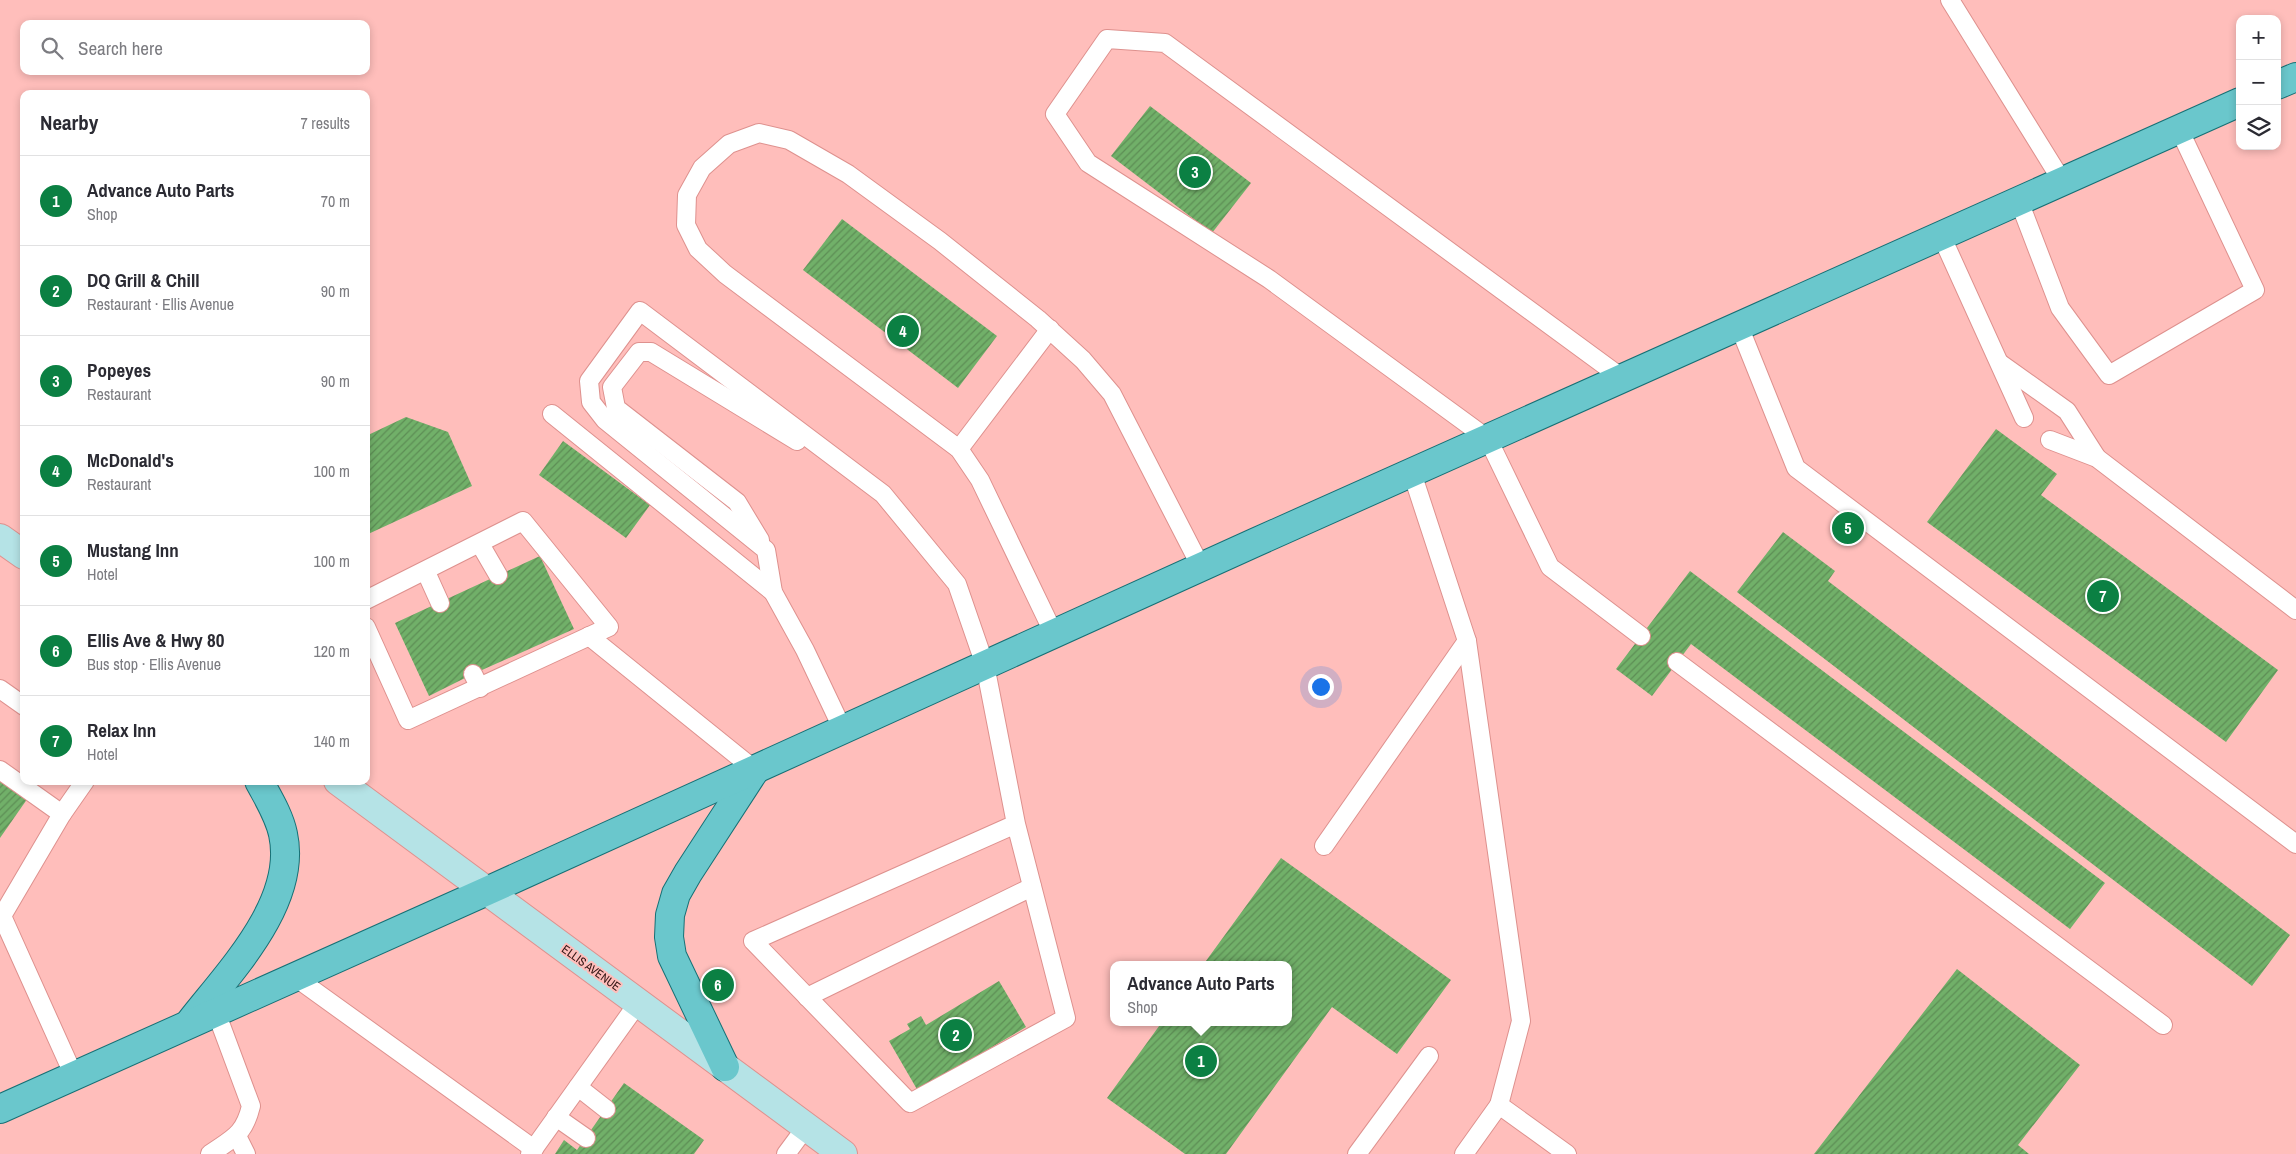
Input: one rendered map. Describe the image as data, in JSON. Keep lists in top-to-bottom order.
{
  "streets": {
    "main road": ["ELLIS AVENUE"]
  },
  "page": {
    "map_buttons": ["+", "−"],
    "search": "Search here",
    "heading": ["Nearby", "7 results"],
    "pins": [
      "3",
      "4",
      "5",
      "7",
      "6",
      "2",
      "1"
    ],
    "list": [
      {
        "mark": "1",
        "name": "Advance Auto Parts",
        "note": "Shop",
        "value": "70 m"
      },
      {
        "mark": "2",
        "name": "DQ Grill & Chill",
        "note": "Restaurant · Ellis Avenue",
        "value": "90 m"
      },
      {
        "mark": "3",
        "name": "Popeyes",
        "note": "Restaurant",
        "value": "90 m"
      },
      {
        "mark": "4",
        "name": "McDonald's",
        "note": "Restaurant",
        "value": "100 m"
      },
      {
        "mark": "5",
        "name": "Mustang Inn",
        "note": "Hotel",
        "value": "100 m"
      },
      {
        "mark": "6",
        "name": "Ellis Ave & Hwy 80",
        "note": "Bus stop · Ellis Avenue",
        "value": "120 m"
      },
      {
        "mark": "7",
        "name": "Relax Inn",
        "note": "Hotel",
        "value": "140 m"
      }
    ],
    "popup": ["Advance Auto Parts", "Shop"]
  }
}
